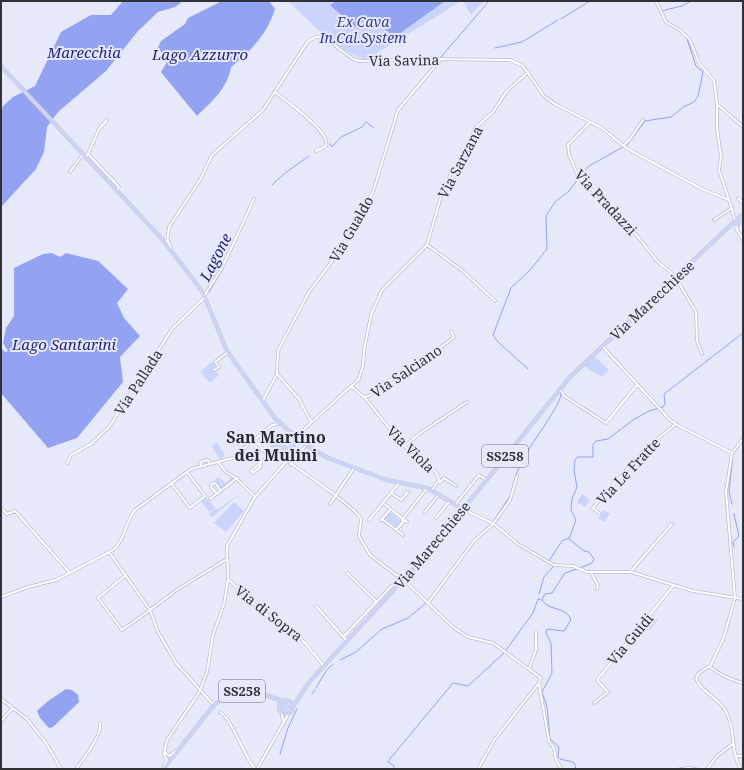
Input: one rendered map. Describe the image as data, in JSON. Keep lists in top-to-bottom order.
{
  "streets": {
    "main road": ["Via Marecchiese", "SS258"],
    "street": [
      "Via Savina",
      "Via Sarzana",
      "Via Pradazzi",
      "Via Gualdo",
      "Via Salciano",
      "Via Pallada",
      "Via Viola",
      "Via Le Fratte",
      "Via di Sopra",
      "Via Guidi"
    ]
  },
  "crossings": [
    ["Via Savina", "Via Sarzana"],
    ["Via Savina", "Via Pradazzi"],
    ["Via Savina", "Via Gualdo"],
    ["Via Sarzana", "Via Salciano"],
    ["Via Pradazzi", "Via Marecchiese"],
    ["Via Marecchiese", "SS258"],
    ["Via Marecchiese", "Via di Sopra"],
    ["Via Salciano", "Via Viola"]
  ],
  "districts": ["San Martino dei Mulini"],
  "water": [
    "Marecchia",
    "Lago Azzurro",
    "Lagone",
    "Lago Santarini"
  ],
  "parks": ["Ex Cava In.Cal.System"]
}
